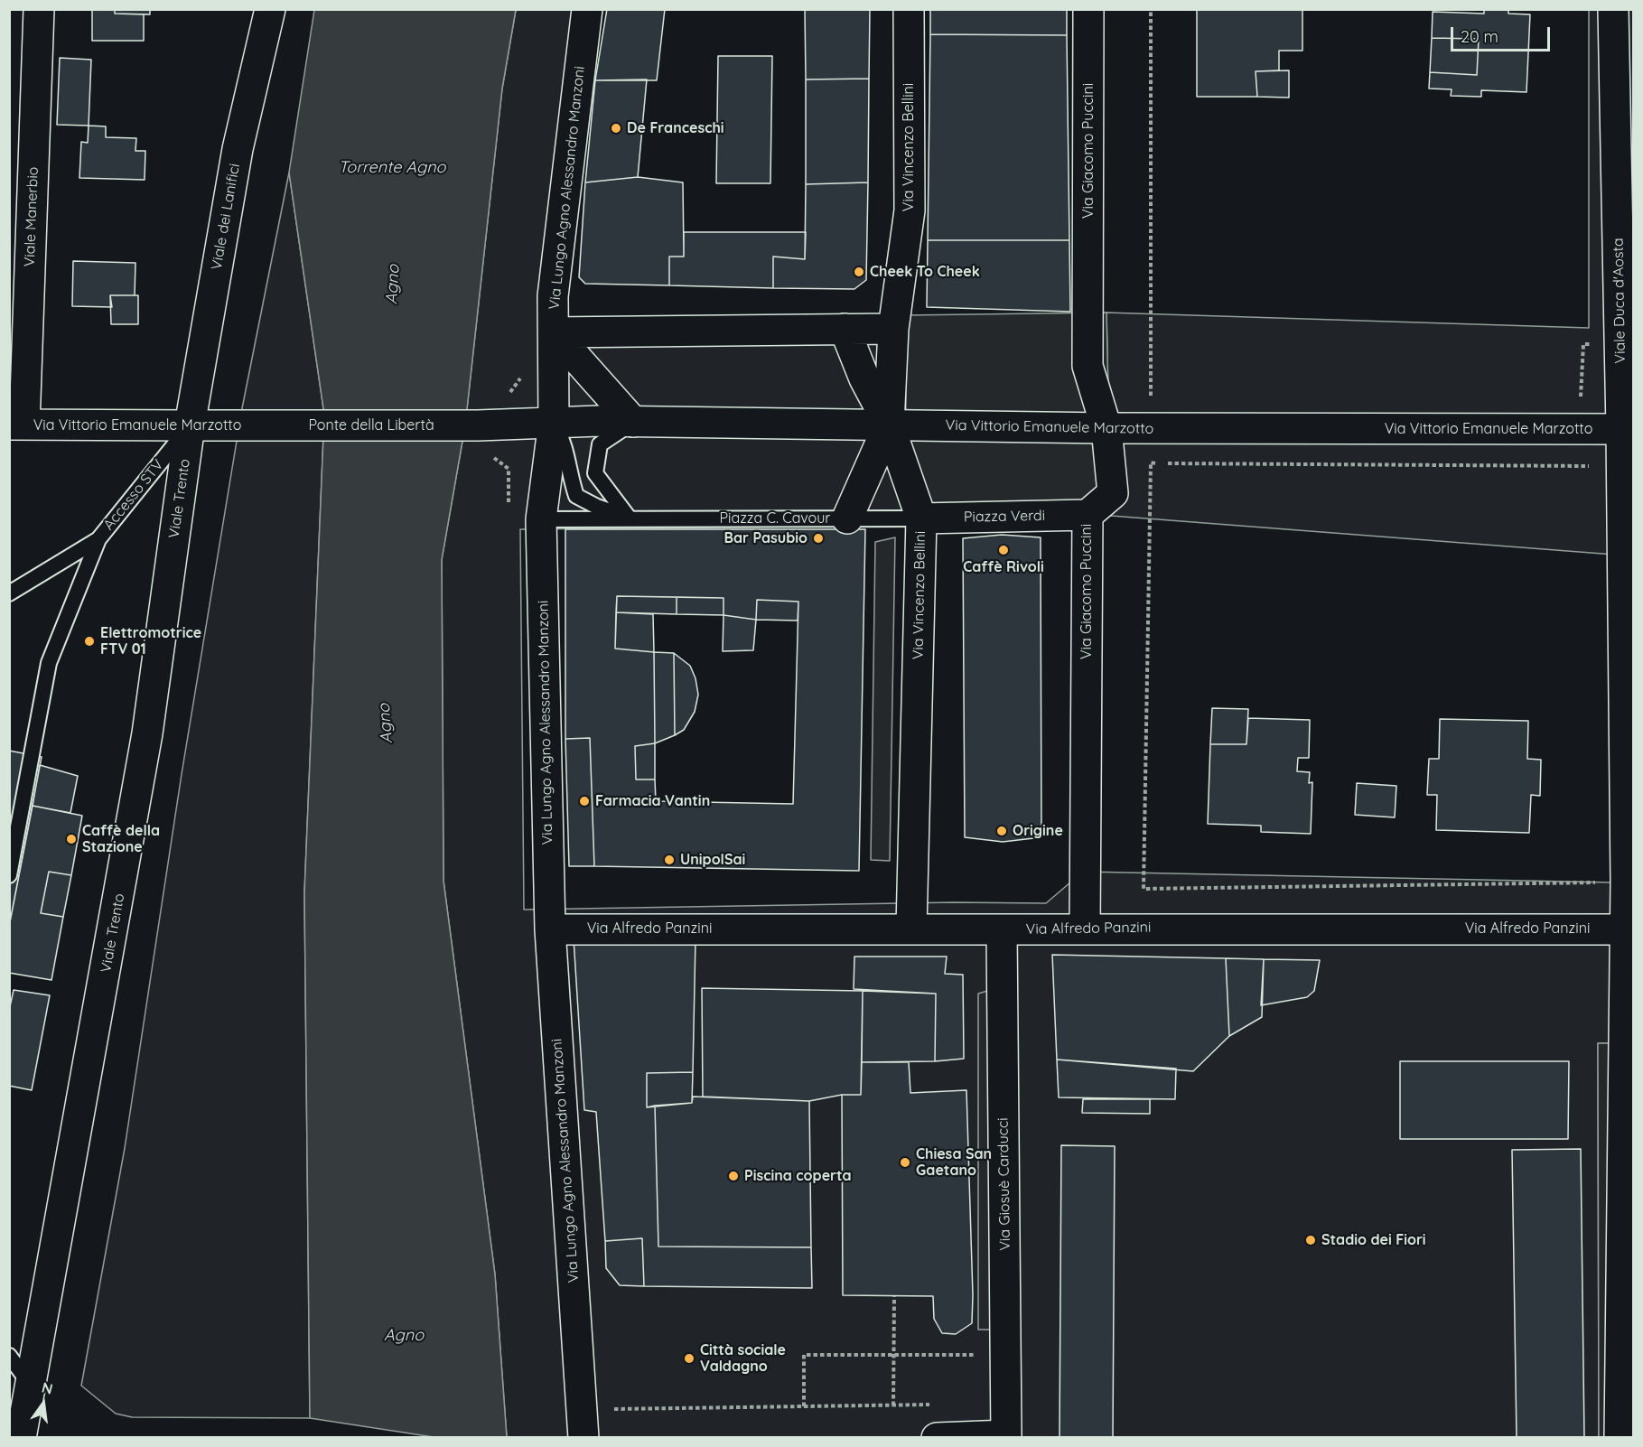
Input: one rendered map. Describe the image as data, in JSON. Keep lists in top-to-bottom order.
{
  "streets": {
    "street": [
      "Via Vincenzo Bellini",
      "Via Giacomo Puccini",
      "Via Lungo Agno Alessandro Manzoni",
      "Viale Manerbio",
      "Viale dei Lanifici",
      "Viale Duca d'Aosta",
      "Via Vittorio Emanuele Marzotto",
      "Ponte della Libertà",
      "Viale Trento",
      "Piazza Verdi",
      "Via Alfredo Panzini",
      "Via Giosuè Carducci"
    ],
    "lane": ["Accesso STV", "Piazza C. Cavour"]
  },
  "crossings": [
    ["Via Vincenzo Bellini", "Via Vittorio Emanuele Marzotto"],
    ["Via Vincenzo Bellini", "Piazza Verdi"],
    ["Via Vincenzo Bellini", "Piazza C. Cavour"],
    ["Via Vincenzo Bellini", "Via Alfredo Panzini"],
    ["Via Giacomo Puccini", "Via Vittorio Emanuele Marzotto"],
    ["Via Giacomo Puccini", "Piazza Verdi"],
    ["Via Giacomo Puccini", "Via Alfredo Panzini"],
    ["Via Lungo Agno Alessandro Manzoni", "Via Vittorio Emanuele Marzotto"],
    ["Via Lungo Agno Alessandro Manzoni", "Piazza C. Cavour"],
    ["Via Lungo Agno Alessandro Manzoni", "Via Alfredo Panzini"],
    ["Viale Manerbio", "Via Vittorio Emanuele Marzotto"],
    ["Viale dei Lanifici", "Via Vittorio Emanuele Marzotto"],
    ["Viale dei Lanifici", "Accesso STV"],
    ["Viale dei Lanifici", "Viale Trento"],
    ["Viale Duca d'Aosta", "Via Vittorio Emanuele Marzotto"],
    ["Viale Duca d'Aosta", "Via Alfredo Panzini"],
    ["Via Vittorio Emanuele Marzotto", "Ponte della Libertà"],
    ["Via Vittorio Emanuele Marzotto", "Accesso STV"],
    ["Via Vittorio Emanuele Marzotto", "Viale Trento"],
    ["Via Vittorio Emanuele Marzotto", "Piazza C. Cavour"],
    ["Accesso STV", "Viale Trento"],
    ["Piazza Verdi", "Piazza C. Cavour"],
    ["Via Alfredo Panzini", "Via Giosuè Carducci"]
  ],
  "water": ["Torrente Agno", "Agno"],
  "places": [
    "De Franceschi",
    "Cheek To Cheek",
    "Bar Pasubio",
    "Caffè Rivoli",
    "Elettromotrice FTV 01",
    "Farmacia Vantin",
    "Origine",
    "Caffè della Stazione",
    "UnipolSai",
    "Chiesa San Gaetano",
    "Piscina coperta",
    "Stadio dei Fiori",
    "Città sociale Valdagno"
  ],
  "scale_bar": "20 m",
  "north": "top"
}
